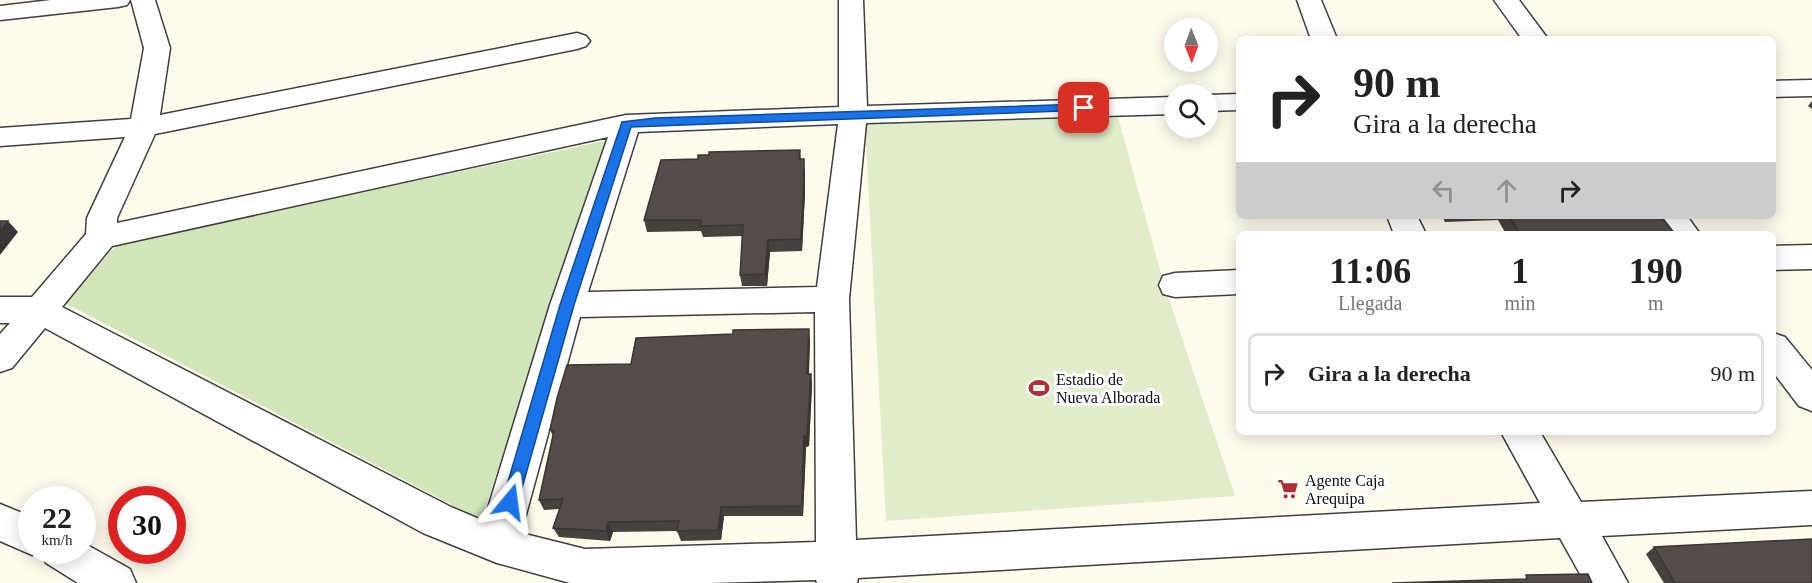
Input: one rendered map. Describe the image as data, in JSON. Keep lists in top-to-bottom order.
{
  "places": {
    "sports": ["Estadio de Nueva Alborada"],
    "supermarket": ["Agente Caja Arequipa"]
  },
  "north": "bottom",
  "page": {
    "turn": ["90 m", "Gira a la derecha"],
    "eta": [
      "11:06",
      "Llegada",
      "1",
      "min",
      "190",
      "m"
    ],
    "list": [
      {
        "name": "Gira a la derecha",
        "value": "90 m"
      }
    ],
    "speed": "22 km/h",
    "limit": "30"
  }
}
